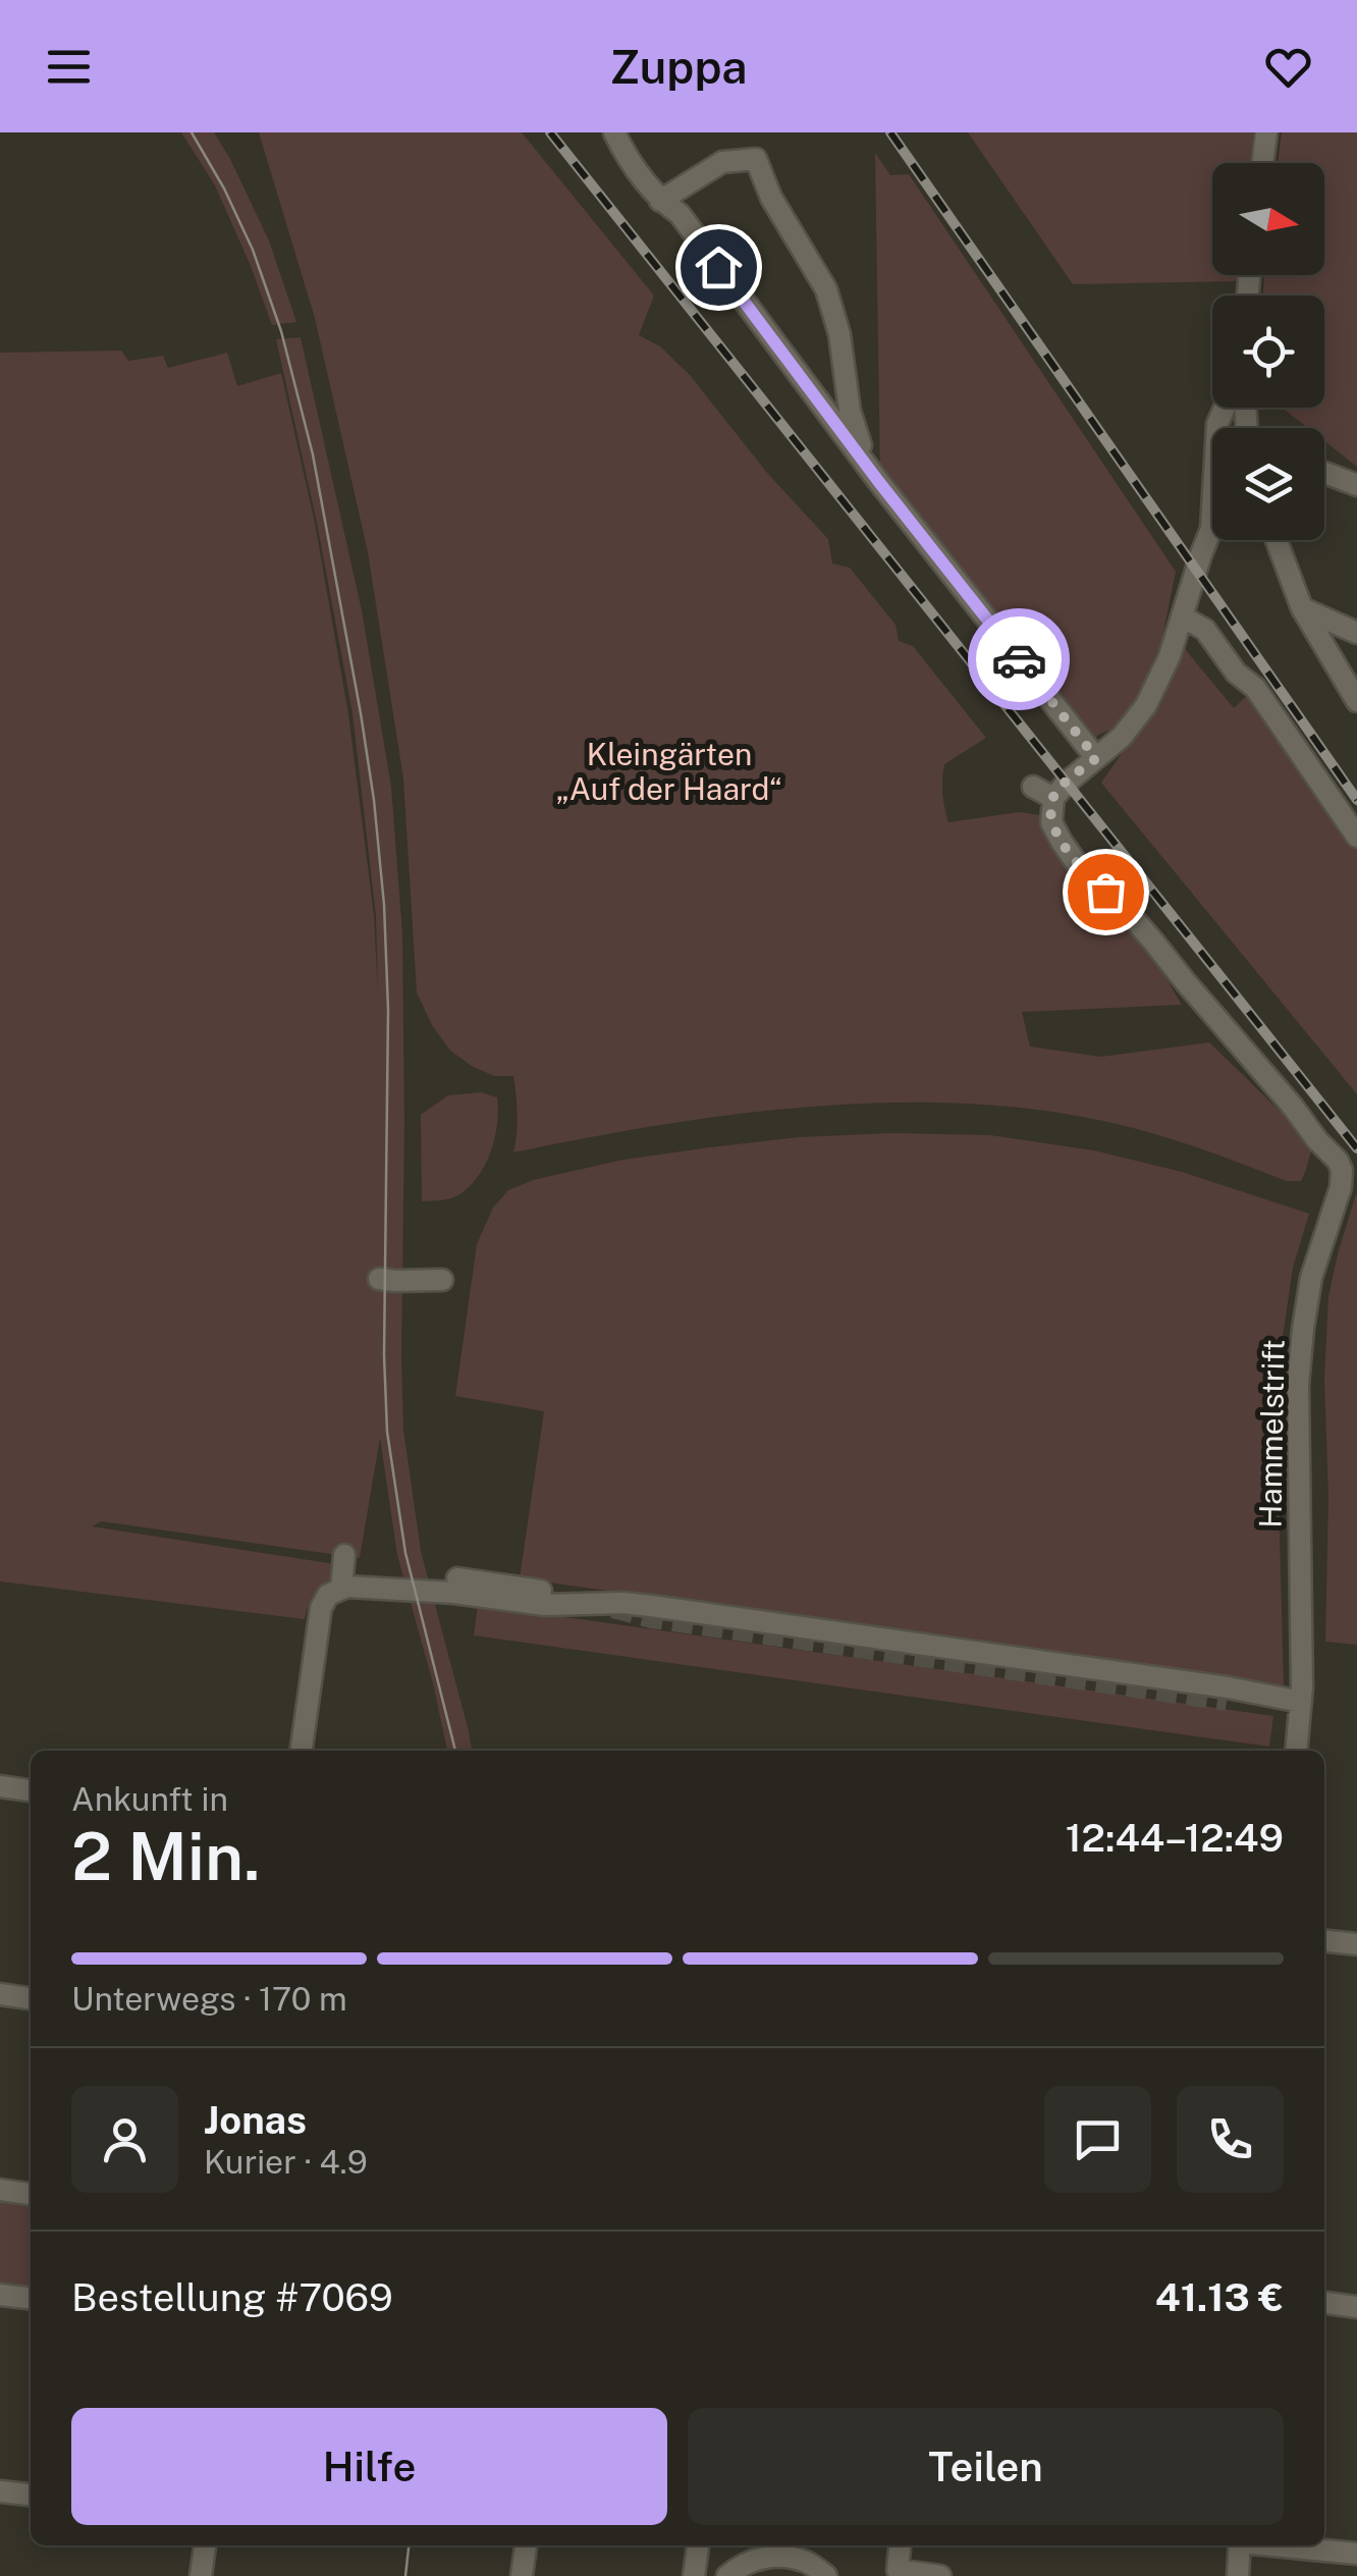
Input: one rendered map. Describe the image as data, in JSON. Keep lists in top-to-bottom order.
{
  "streets": {
    "street": ["Hammelstrift"]
  },
  "parks": ["Kleingärten „Auf der Haard“"],
  "north": "right",
  "page": {
    "header": "Zuppa",
    "heading": ["2 Min.", "Ankunft in", "12:44–12:49"],
    "panel": [
      "Jonas",
      "Kurier · 4.9",
      "Bestellung #7069",
      "41.13 €"
    ],
    "bar": "Unterwegs · 170 m",
    "buttons": ["Hilfe", "Teilen"]
  }
}
